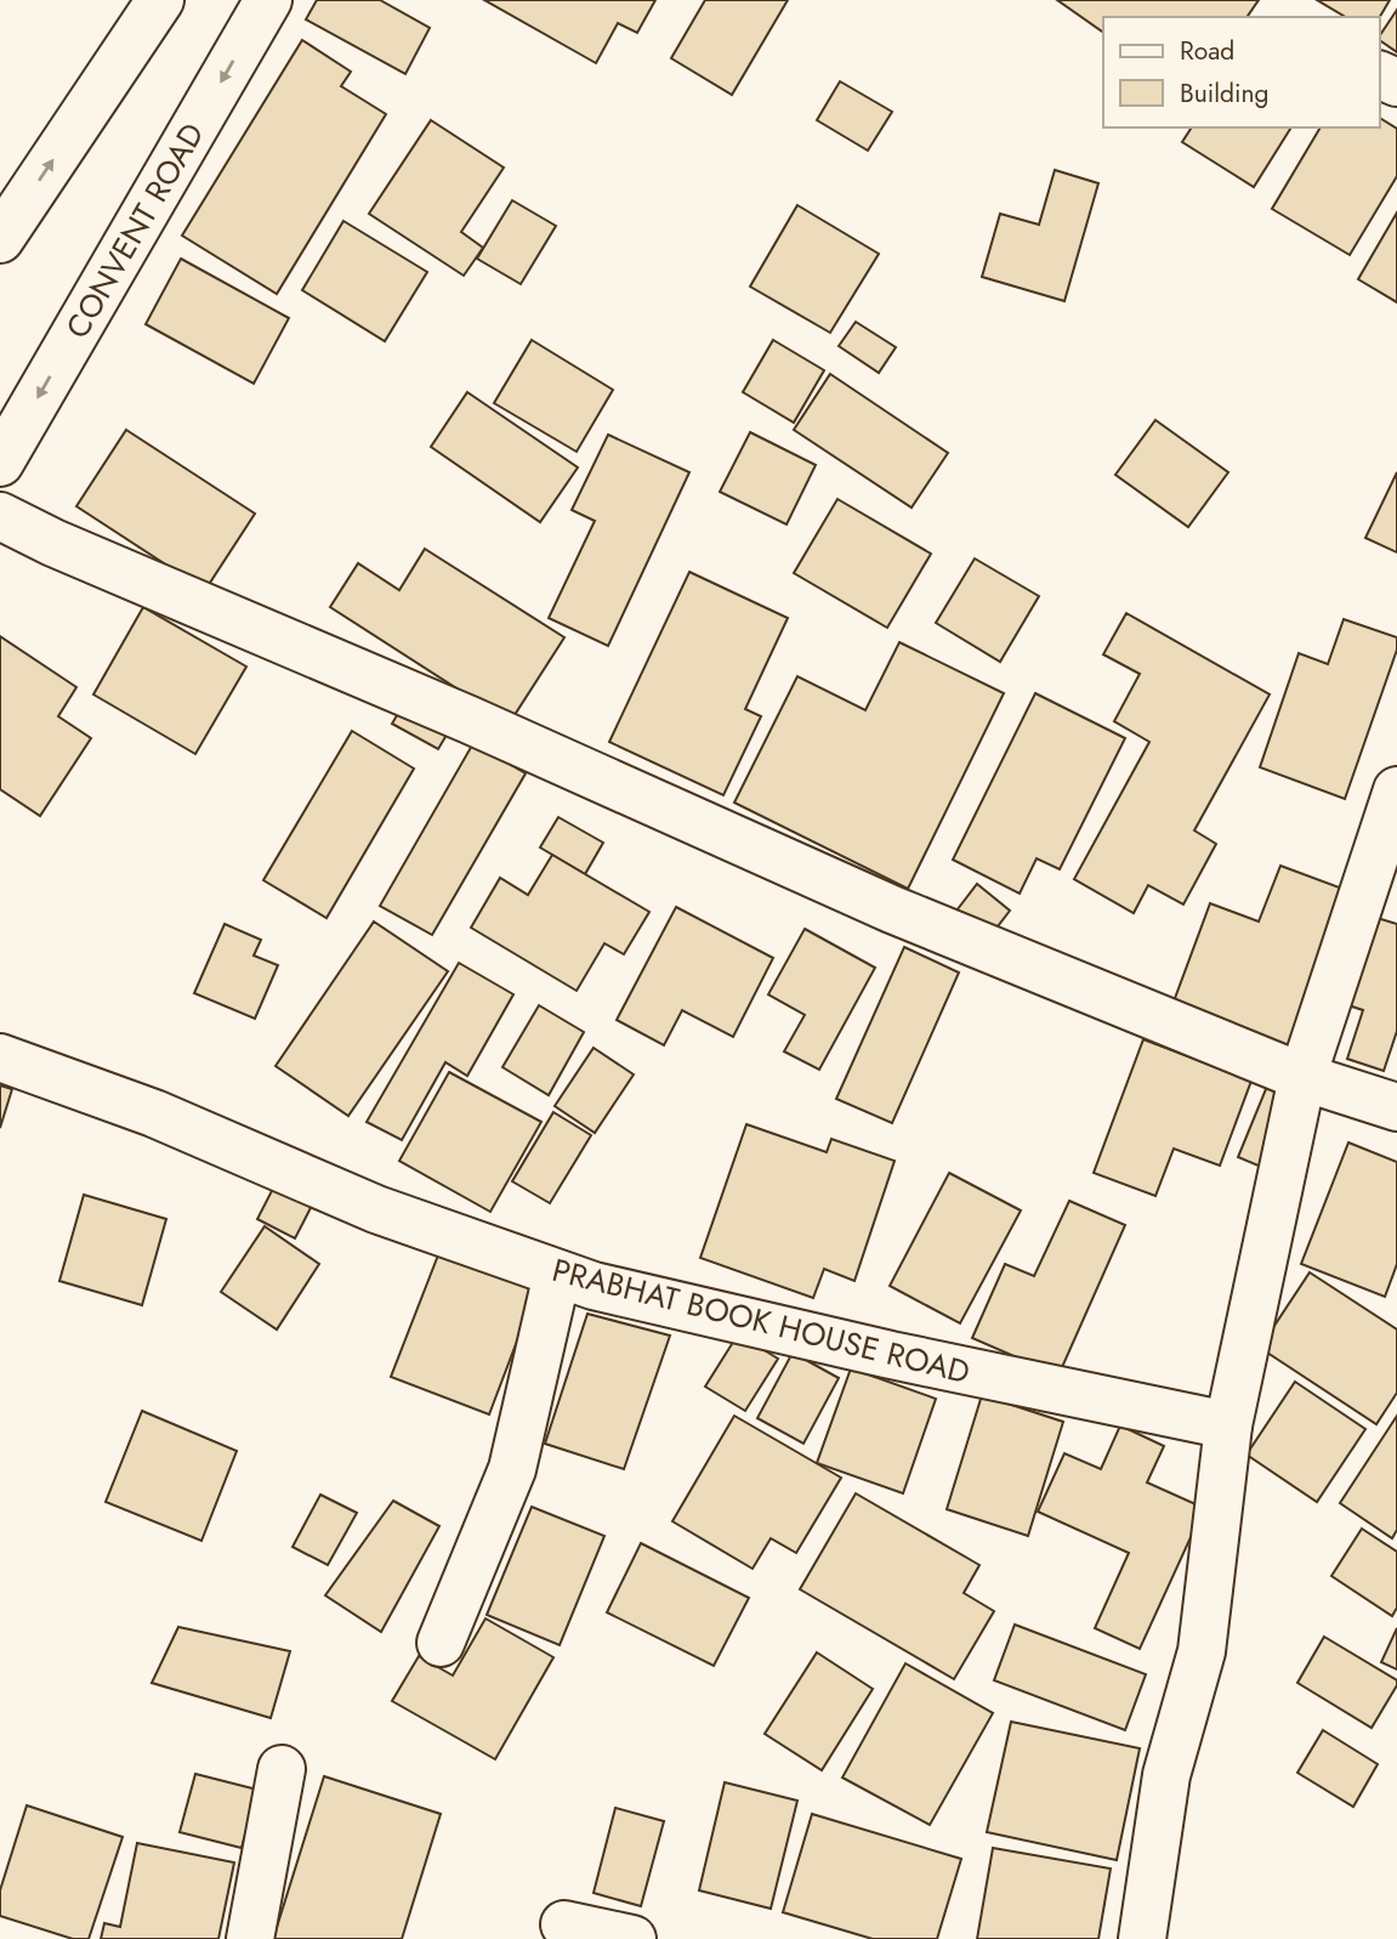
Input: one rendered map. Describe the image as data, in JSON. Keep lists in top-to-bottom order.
{
  "streets": {
    "street": ["CONVENT ROAD", "PRABHAT BOOK HOUSE ROAD"]
  },
  "legend": ["Road", "Building"]
}
